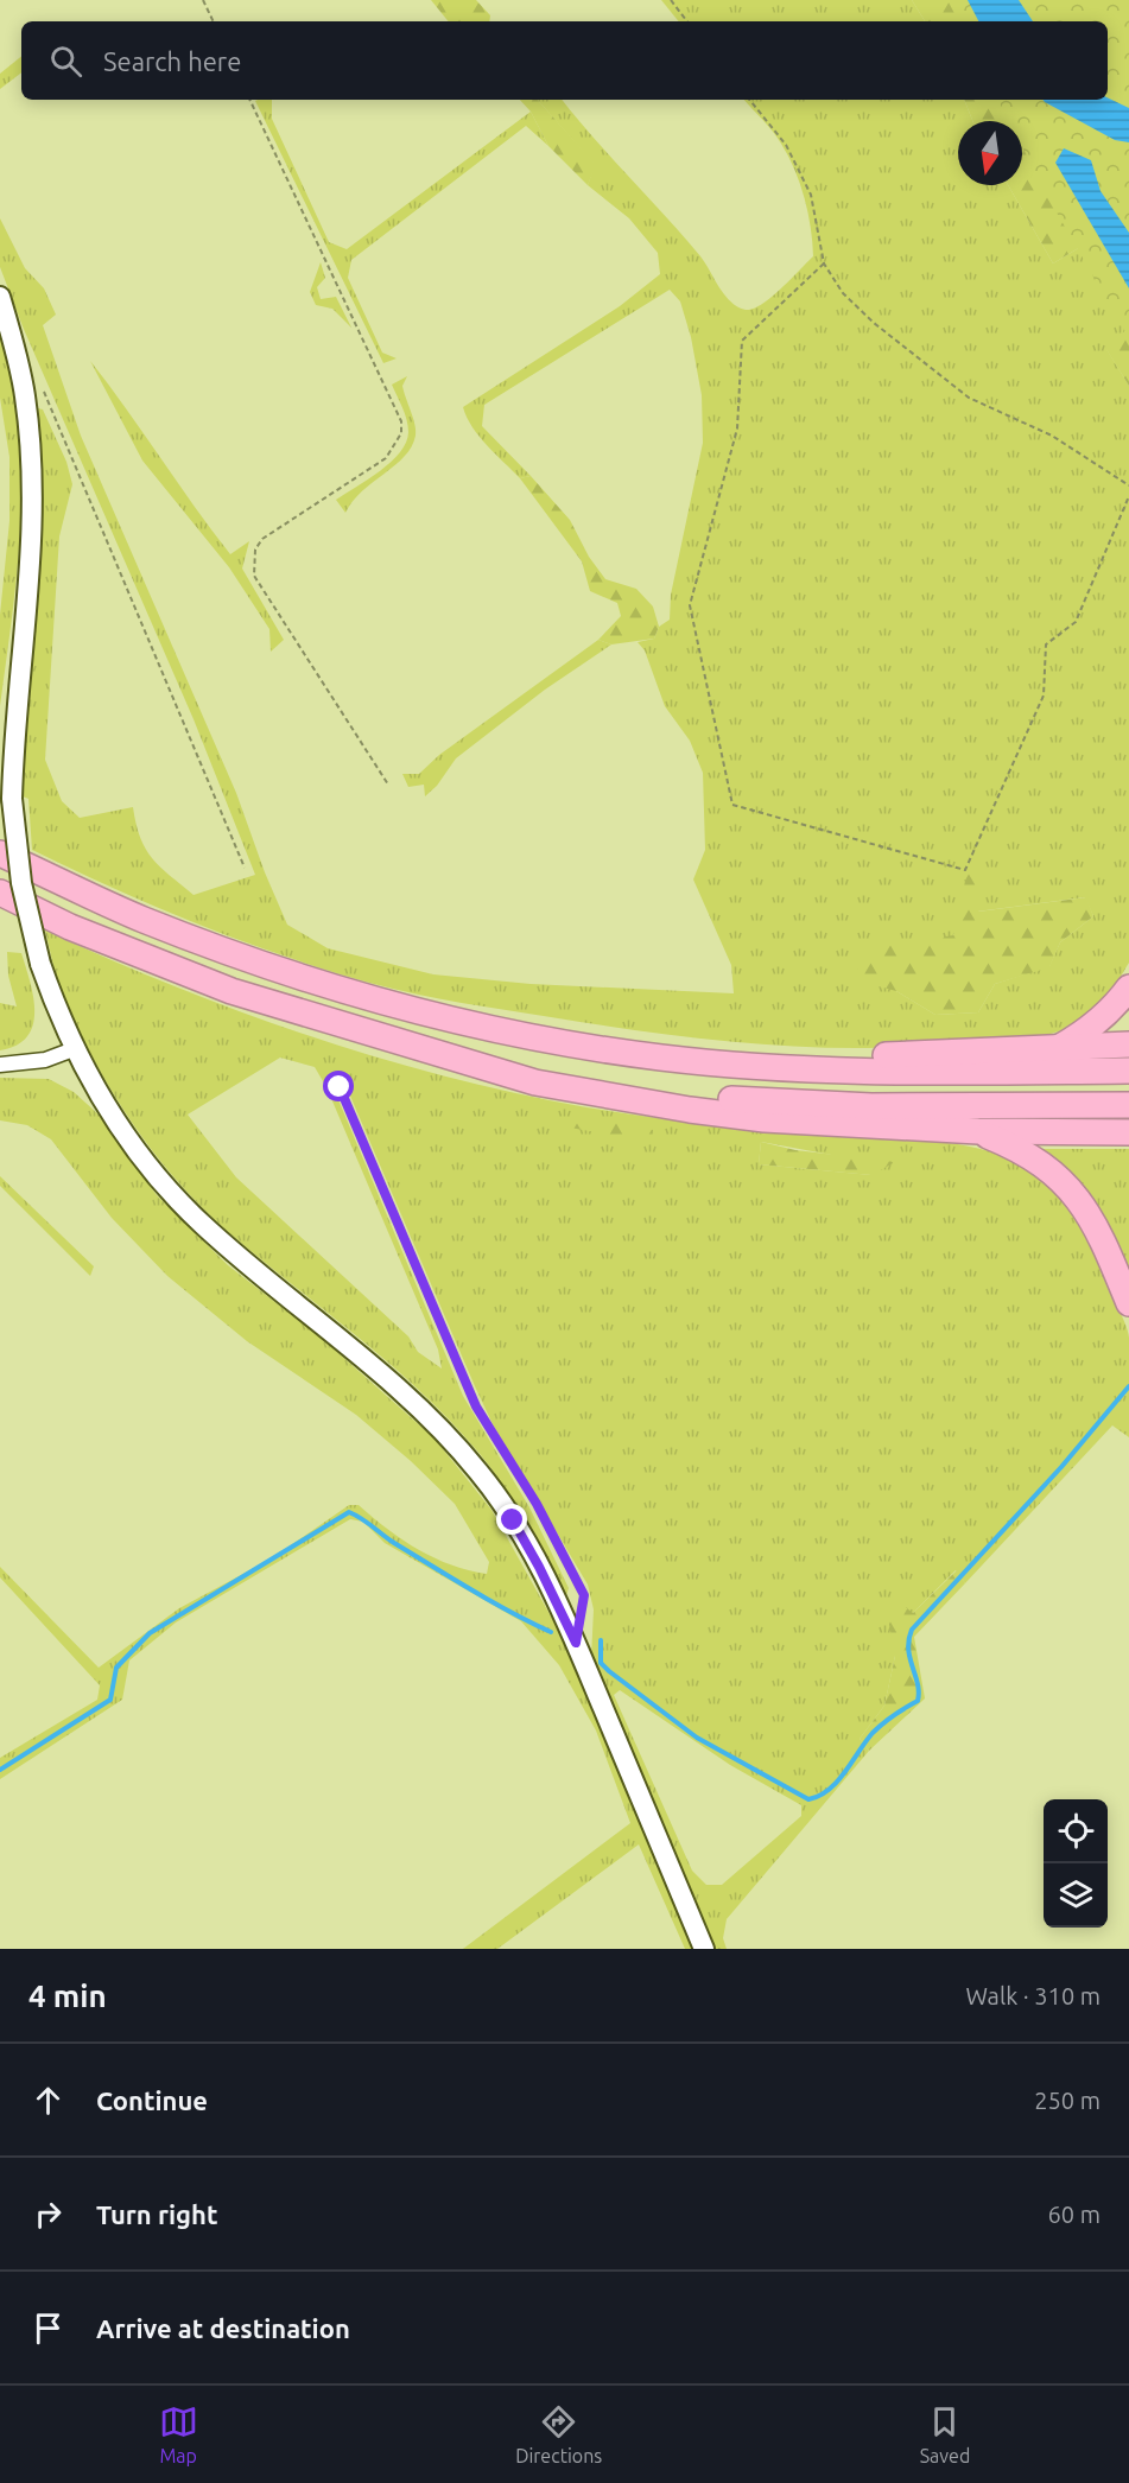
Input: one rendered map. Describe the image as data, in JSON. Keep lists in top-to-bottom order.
{
  "north": "bottom",
  "page": {
    "search": "Search here",
    "heading": ["4 min", "Walk · 310 m"],
    "list": [
      ["Continue", "250 m"],
      ["Turn right", "60 m"],
      "Arrive at destination"
    ],
    "nav": ["Map", "Directions", "Saved"]
  }
}
